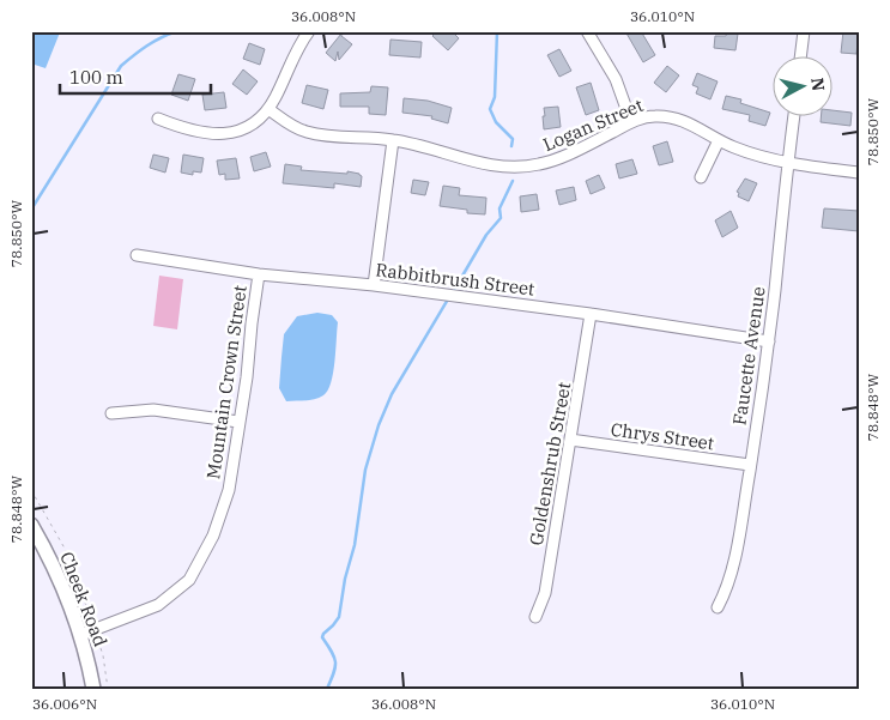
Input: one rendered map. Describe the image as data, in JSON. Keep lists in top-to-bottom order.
{
  "streets": {
    "street": [
      "Logan Street",
      "Rabbitbrush Street",
      "Faucette Avenue",
      "Mountain Crown Street",
      "Chrys Street",
      "Goldenshrub Street",
      "Cheek Road"
    ]
  },
  "crossings": [
    ["Logan Street", "Faucette Avenue"],
    ["Rabbitbrush Street", "Faucette Avenue"],
    ["Rabbitbrush Street", "Mountain Crown Street"],
    ["Rabbitbrush Street", "Goldenshrub Street"],
    ["Faucette Avenue", "Chrys Street"],
    ["Mountain Crown Street", "Cheek Road"],
    ["Chrys Street", "Goldenshrub Street"]
  ],
  "scale_bar": "100 m",
  "north": "right",
  "coordinates": [
    "36.008°N",
    "36.010°N",
    "78.850°W",
    "78.848°W",
    "36.006°N"
  ]
}
